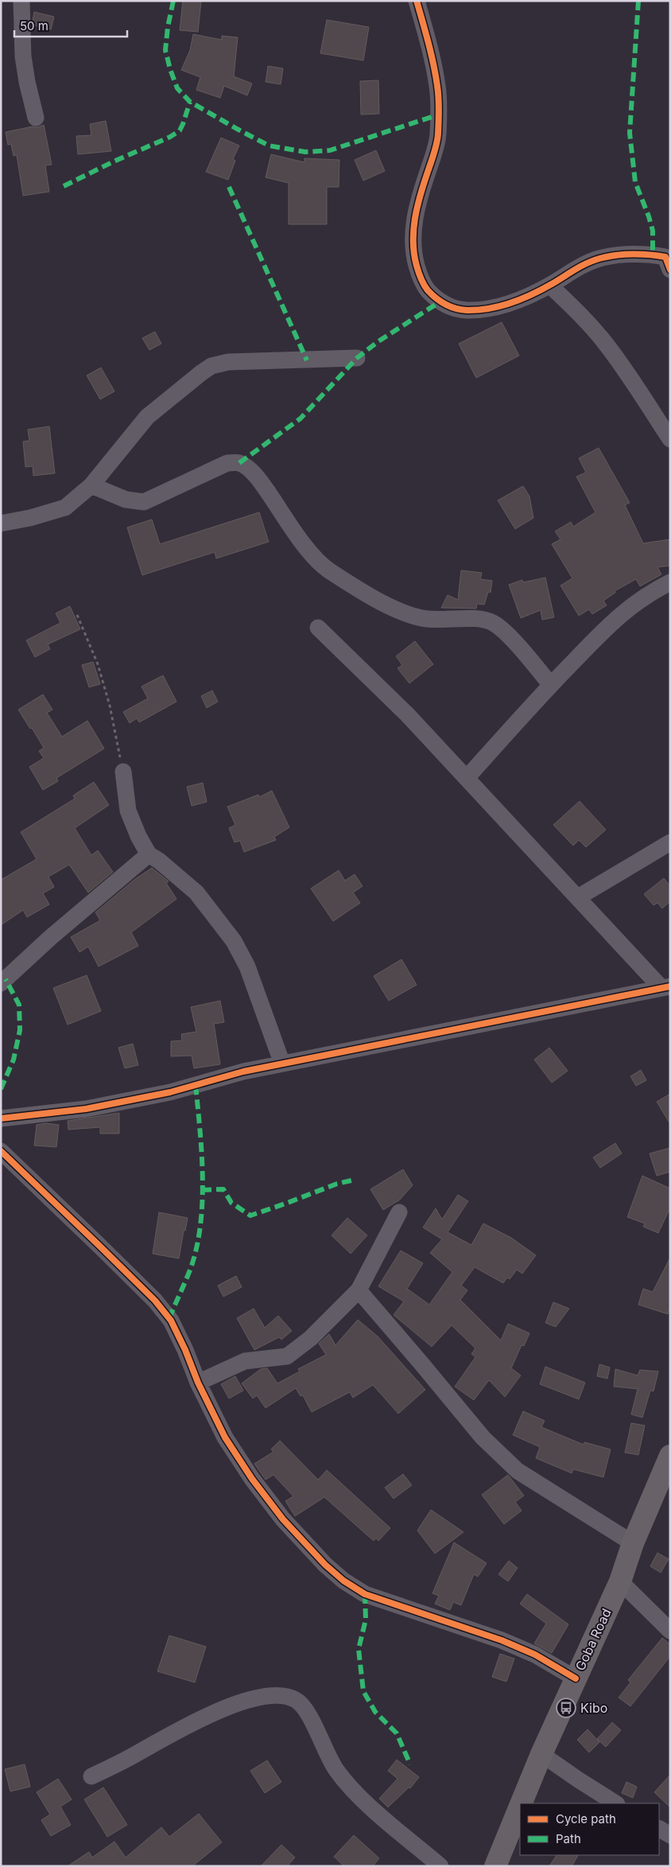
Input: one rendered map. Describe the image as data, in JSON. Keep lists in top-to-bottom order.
{
  "streets": {
    "main road": ["Goba Road"]
  },
  "places": {
    "bus stop": ["Kibo"]
  },
  "legend": ["Cycle path", "Path"],
  "scale_bar": "50 m"
}
